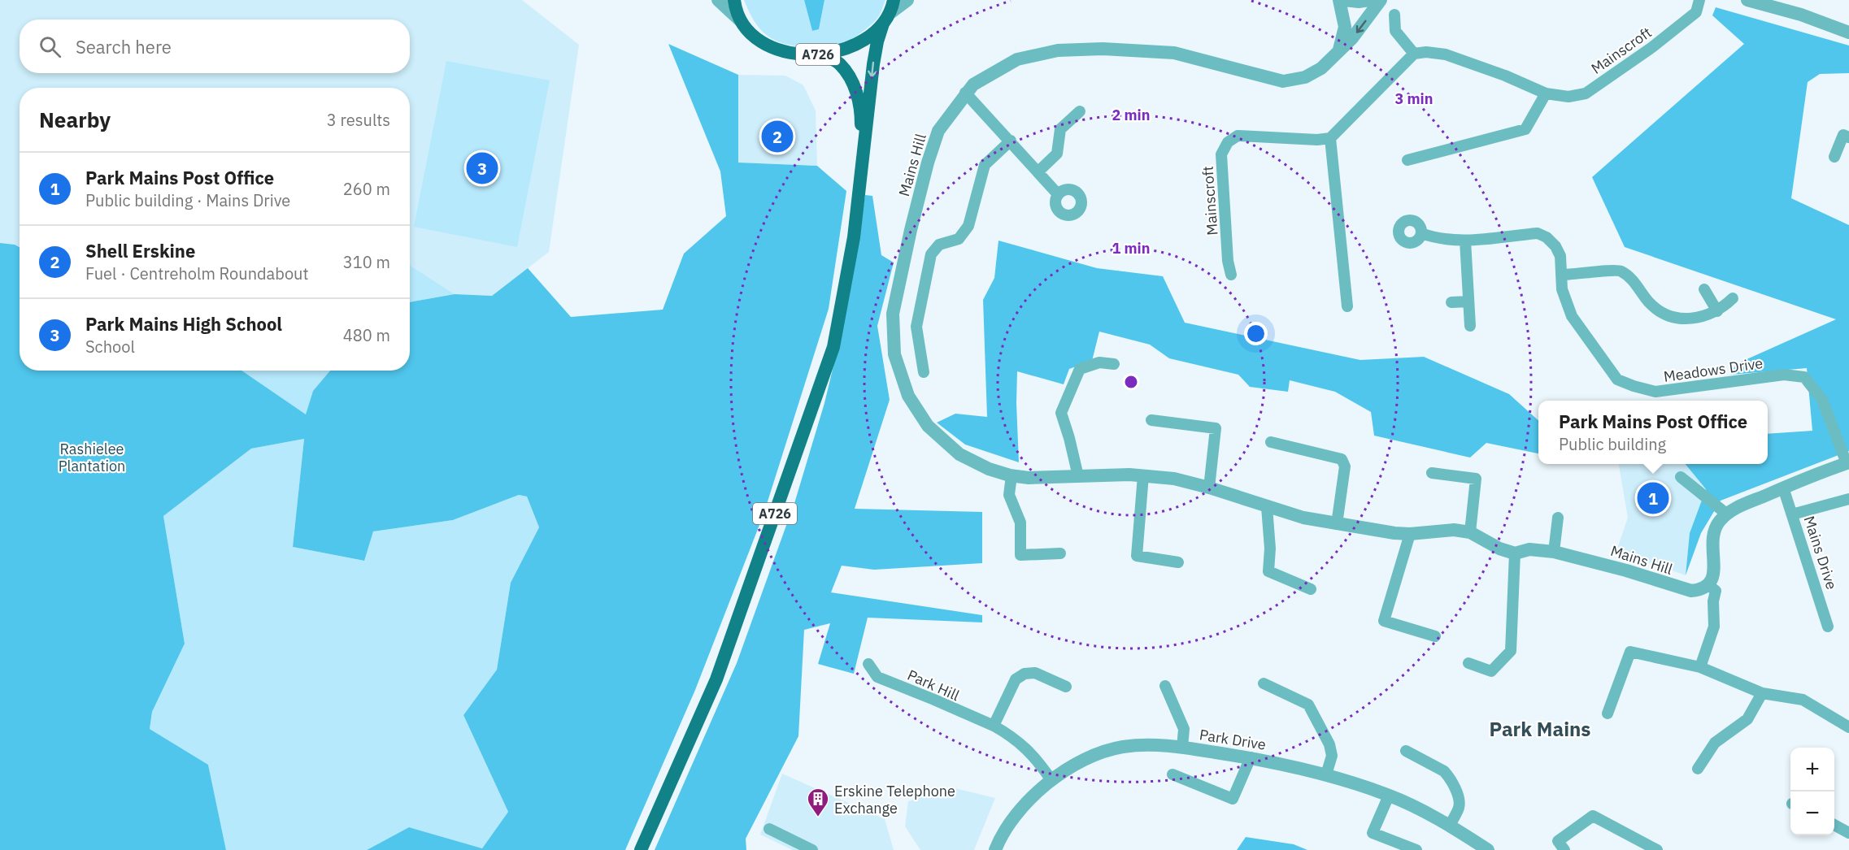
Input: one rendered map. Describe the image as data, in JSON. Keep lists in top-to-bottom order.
{
  "streets": {
    "main road": ["A726"],
    "street": [
      "Mainscroft",
      "Mains Hill",
      "Meadows Drive",
      "Mains Drive",
      "Park Hill",
      "Park Drive"
    ]
  },
  "crossings": [
    ["Park Hill", "Park Drive"]
  ],
  "districts": ["Park Mains"],
  "parks": ["Rashielee Plantation"],
  "places": {
    "building": ["Erskine Telephone Exchange"]
  },
  "page": {
    "search": "Search here",
    "heading": ["Nearby", "3 results"],
    "pins": ["2", "3", "1"],
    "list": [
      {
        "mark": "1",
        "name": "Park Mains Post Office",
        "note": "Public building · Mains Drive",
        "value": "260 m"
      },
      {
        "mark": "2",
        "name": "Shell Erskine",
        "note": "Fuel · Centreholm Roundabout",
        "value": "310 m"
      },
      {
        "mark": "3",
        "name": "Park Mains High School",
        "note": "School",
        "value": "480 m"
      }
    ],
    "popup": ["Park Mains Post Office", "Public building"],
    "map_buttons": ["+", "−"]
  },
  "rings": ["3 min", "2 min", "1 min"]
}
